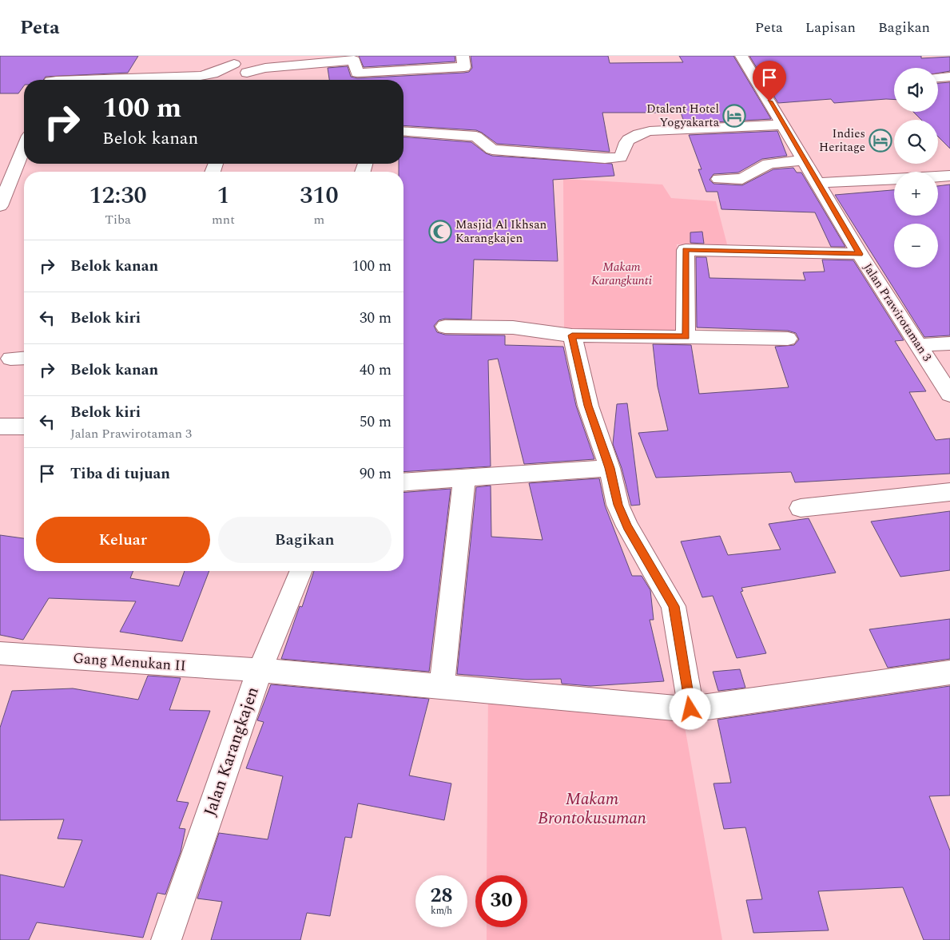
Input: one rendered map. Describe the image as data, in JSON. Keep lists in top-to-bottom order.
{
  "streets": {
    "street": ["Jalan Prawirotaman 3", "Gang Menukan II", "Jalan Karangkajen"]
  },
  "crossings": [
    ["Gang Menukan II", "Jalan Karangkajen"]
  ],
  "parks": ["Makam Karangkunti", "Makam Brontokusuman"],
  "places": {
    "hotel": ["Dtalent Hotel Yogyakarta", "Indies Heritage"],
    "mosque": ["Masjid Al Ikhsan Karangkajen"]
  },
  "page": {
    "header": "Peta",
    "nav": ["Peta", "Lapisan", "Bagikan"],
    "map_buttons": ["+", "−"],
    "turn": ["100 m", "Belok kanan"],
    "eta": [
      "12:30",
      "Tiba",
      "1",
      "mnt",
      "310",
      "m"
    ],
    "list": [
      {
        "name": "Belok kanan",
        "value": "100 m"
      },
      {
        "name": "Belok kiri",
        "value": "30 m"
      },
      {
        "name": "Belok kanan",
        "value": "40 m"
      },
      {
        "name": "Belok kiri",
        "note": "Jalan Prawirotaman 3",
        "value": "50 m"
      },
      {
        "name": "Tiba di tujuan",
        "value": "90 m"
      }
    ],
    "buttons": ["Keluar", "Bagikan"],
    "speed": "28 km/h",
    "limit": "30"
  }
}
